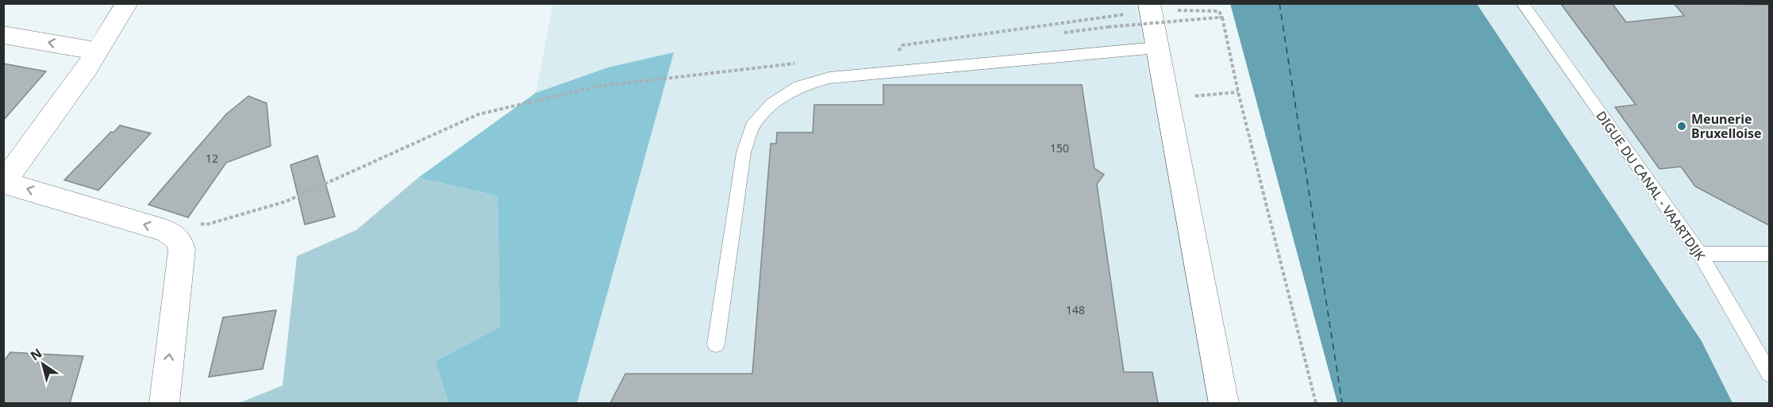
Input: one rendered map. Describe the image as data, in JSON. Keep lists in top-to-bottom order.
{
  "streets": {
    "lane": ["DIGUE DU CANAL - VAARTDIJK"]
  },
  "places": ["Meunerie Bruxelloise"],
  "house_numbers": ["150", "12", "148"],
  "north": "top left"
}
